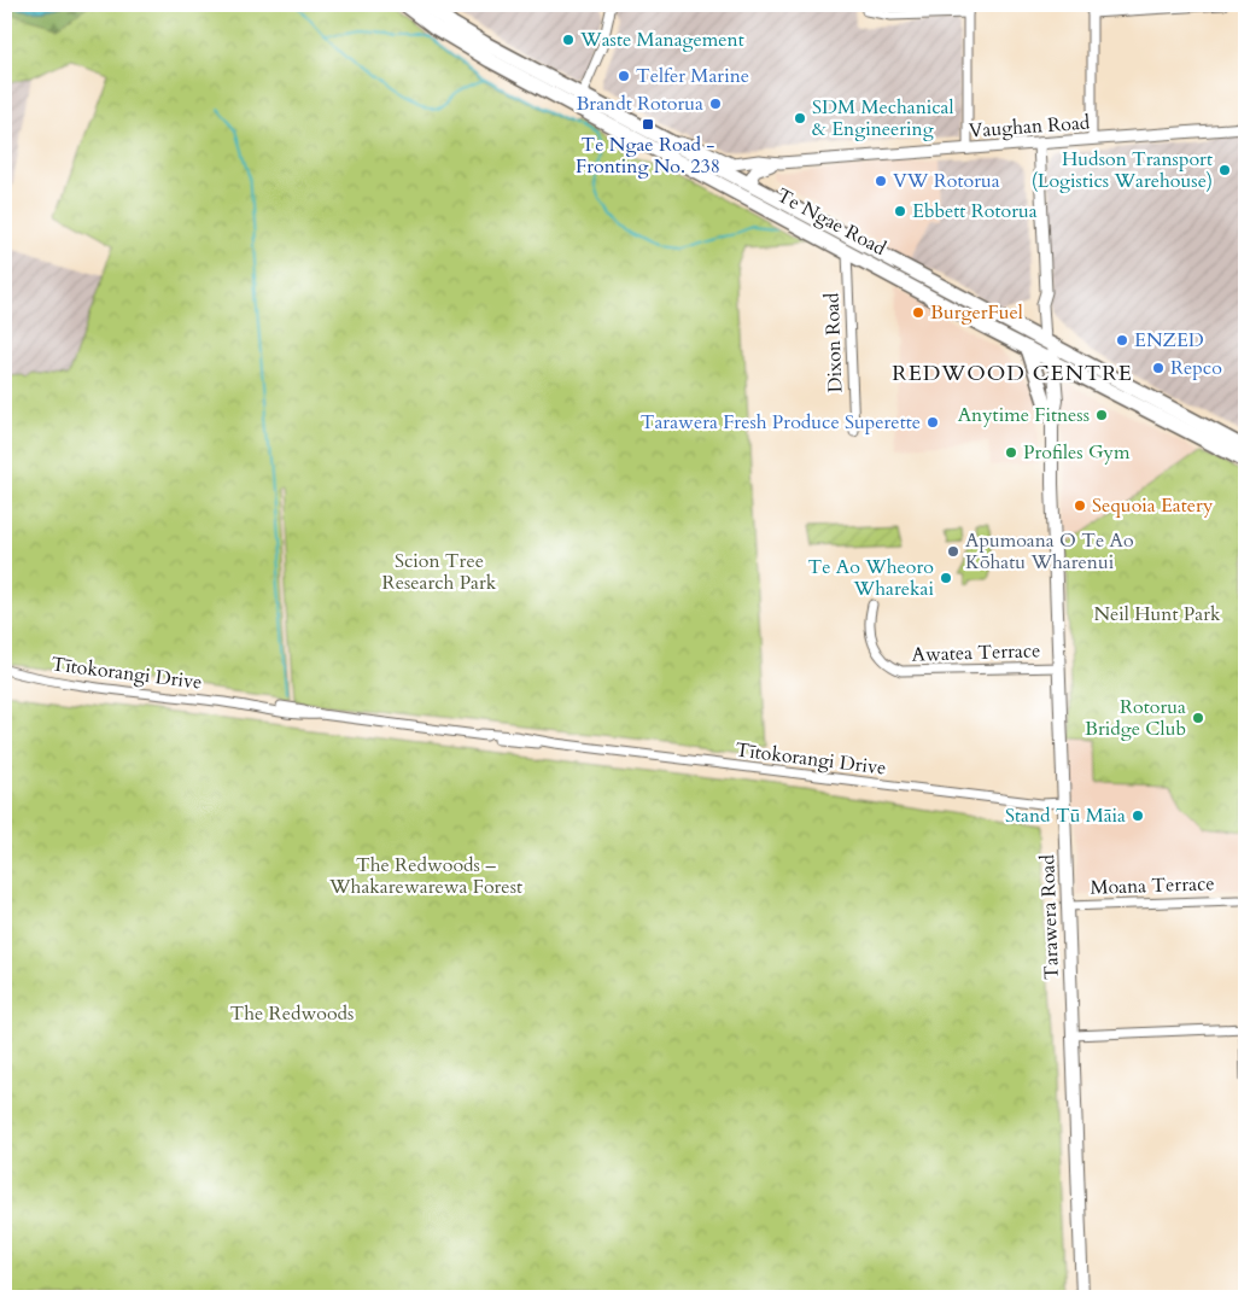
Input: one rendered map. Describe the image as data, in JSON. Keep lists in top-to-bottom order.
{
  "streets": {
    "highway": ["Te Ngae Road"],
    "main road": ["Tarawera Road"],
    "street": [
      "Vaughan Road",
      "Dixon Road",
      "Awatea Terrace",
      "Tītokorangi Drive",
      "Moana Terrace"
    ]
  },
  "crossings": [
    ["Vaughan Road", "Te Ngae Road"],
    ["Te Ngae Road", "Dixon Road"],
    ["Te Ngae Road", "Tarawera Road"],
    ["Awatea Terrace", "Tarawera Road"],
    ["Tītokorangi Drive", "Tarawera Road"],
    ["Moana Terrace", "Tarawera Road"]
  ],
  "districts": ["REDWOOD CENTRE"],
  "parks": [
    "Scion Tree Research Park",
    "Neil Hunt Park",
    "The Redwoods – Whakarewarewa Forest",
    "The Redwoods"
  ],
  "places": {
    "other": [
      "Waste Management",
      "Telfer Marine",
      "Brandt Rotorua",
      "SDM Mechanical & Engineering",
      "Hudson Transport (Logistics Warehouse)",
      "VW Rotorua",
      "Ebbett Rotorua",
      "BurgerFuel",
      "ENZED",
      "Repco",
      "Anytime Fitness",
      "Tarawera Fresh Produce Superette",
      "Profiles Gym",
      "Sequoia Eatery",
      "Apumoana O Te Ao Kōhatu Wharenui",
      "Te Ao Wheoro Wharekai",
      "Rotorua Bridge Club",
      "Stand Tū Māia"
    ],
    "transit": ["Te Ngae Road - Fronting No. 238"]
  }
}
